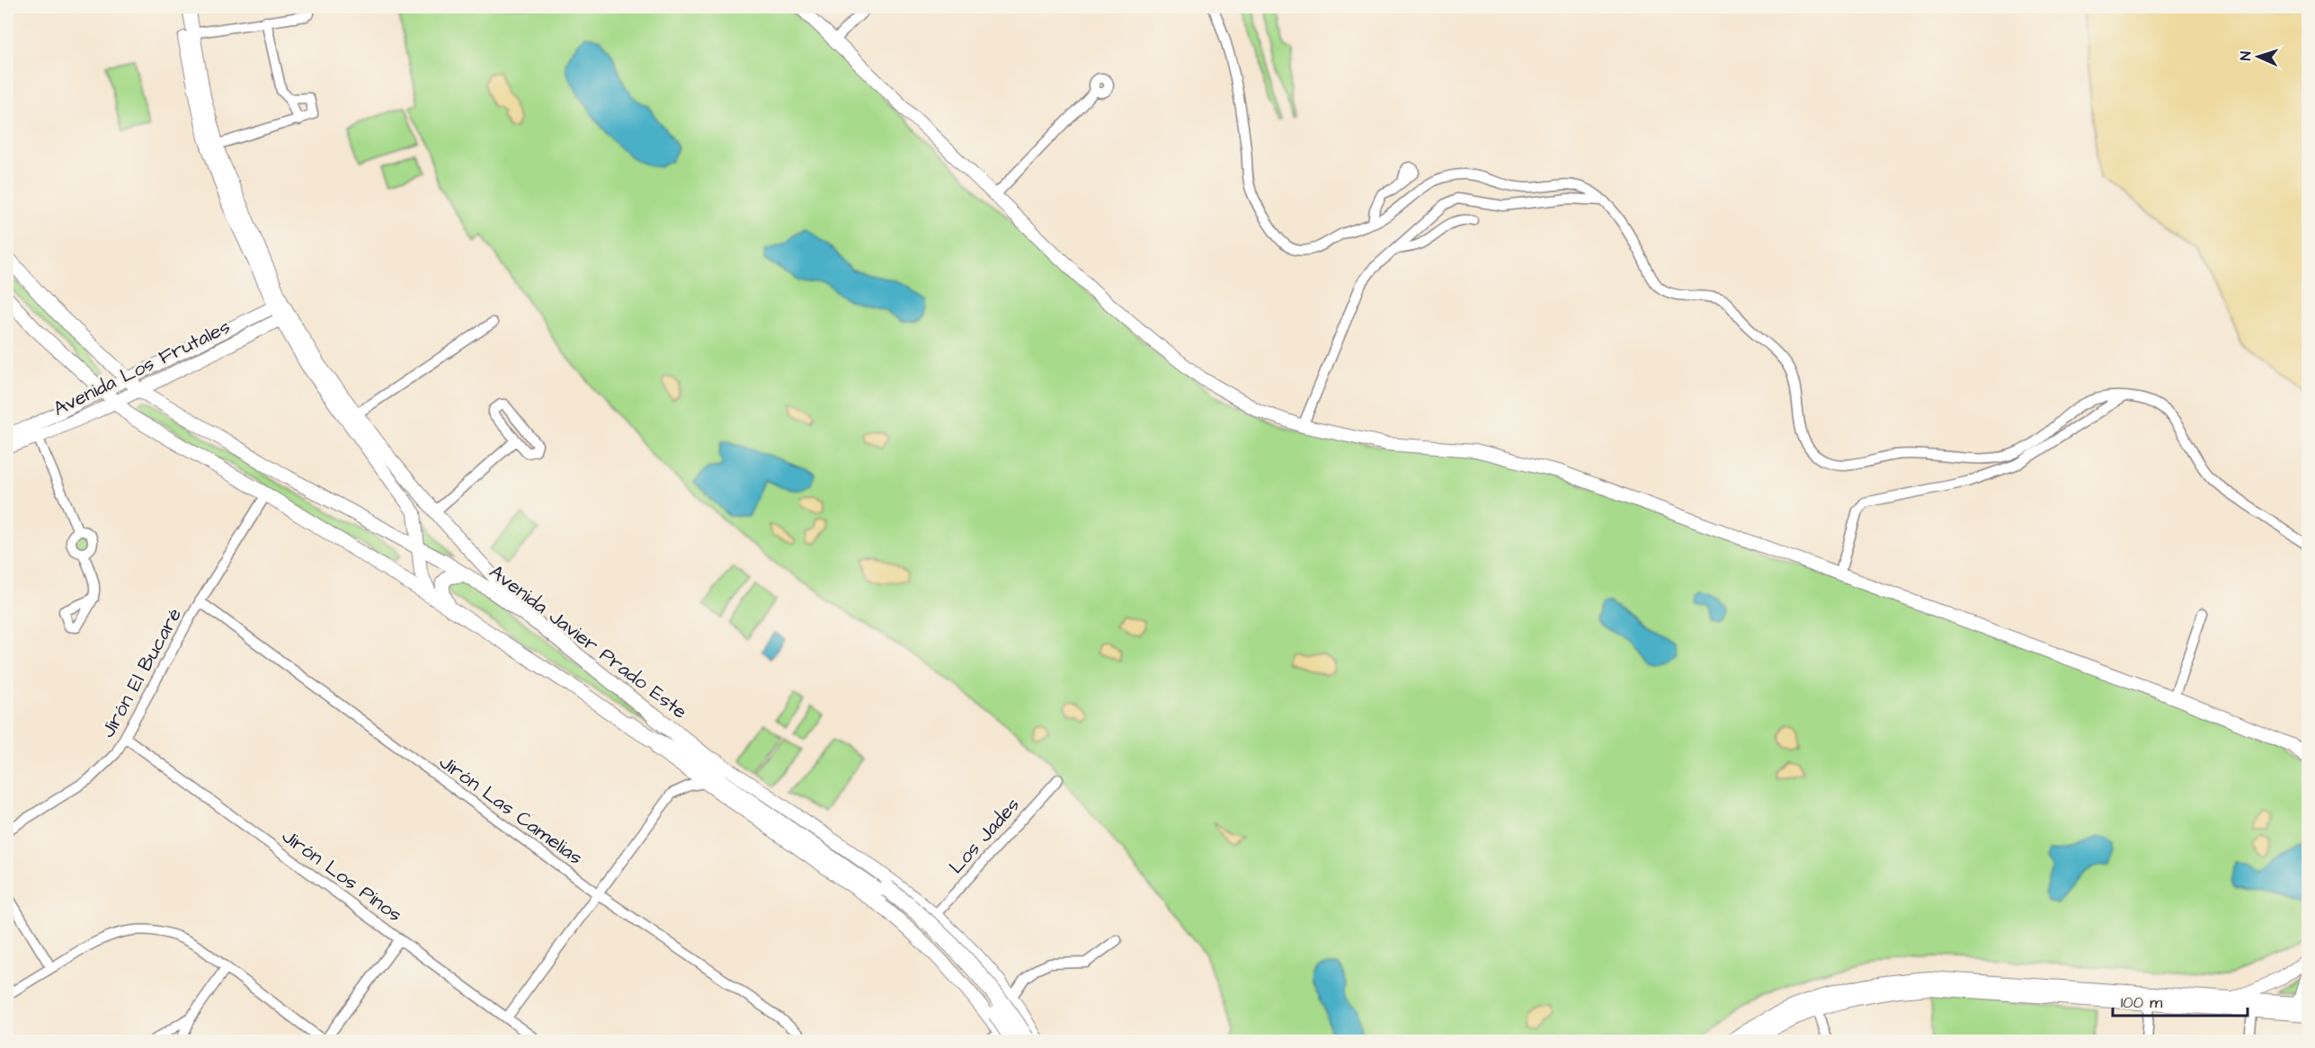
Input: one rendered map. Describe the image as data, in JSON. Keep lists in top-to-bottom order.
{
  "streets": {
    "main road": ["Avenida Javier Prado Este"],
    "street": [
      "Avenida Los Frutales",
      "Jirón El Bucaré",
      "Jirón Las Camelias",
      "Los Jades",
      "Jirón Los Pinos"
    ]
  },
  "crossings": [
    ["Avenida Los Frutales", "Avenida Javier Prado Este"],
    ["Avenida Javier Prado Este", "Los Jades"],
    ["Jirón El Bucaré", "Jirón Las Camelias"],
    ["Jirón El Bucaré", "Jirón Los Pinos"]
  ],
  "scale_bar": "100 m",
  "north": "left"
}
